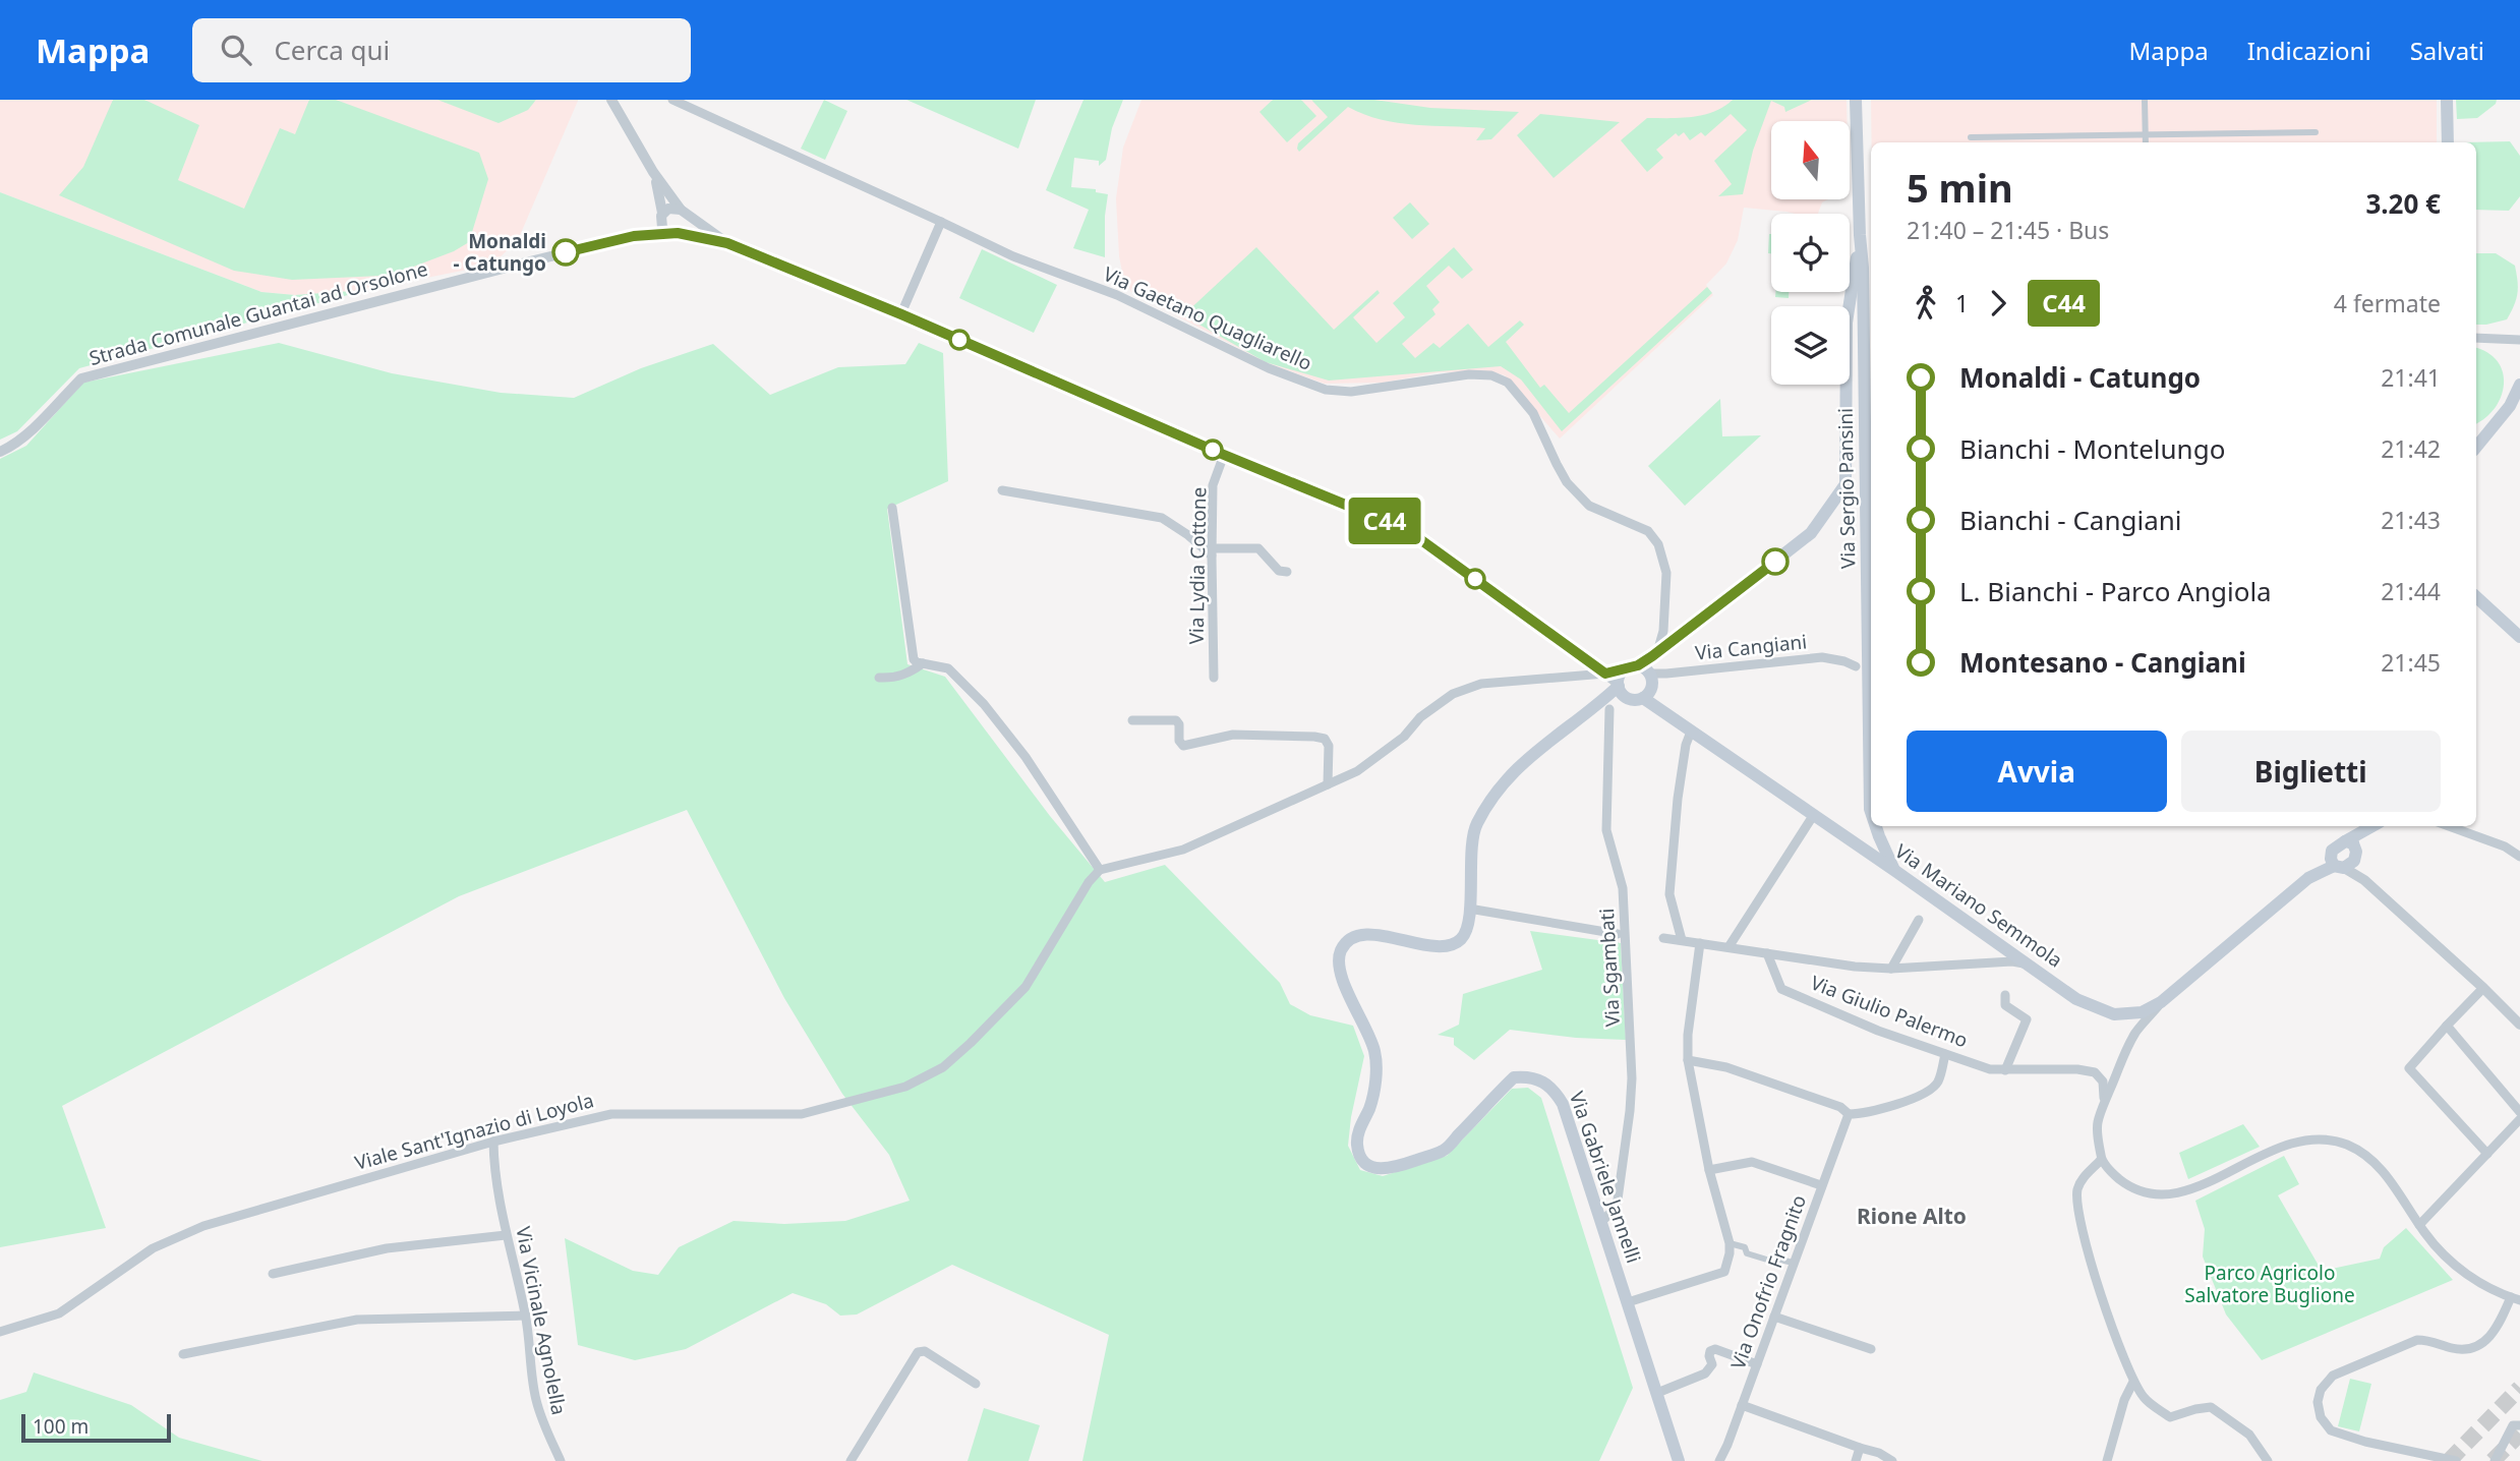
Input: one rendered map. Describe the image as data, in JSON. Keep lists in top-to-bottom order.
{
  "streets": {
    "main road": ["Via Sergio Pansini", "Via Mariano Semmola", "Via Gabriele Jannelli"],
    "street": [
      "Strada Comunale Guantai ad Orsolone",
      "Via Gaetano Quagliarello",
      "Via Lydia Cottone",
      "Via Cangiani",
      "Via Sgambati",
      "Via Giulio Palermo",
      "Viale Sant'Ignazio di Loyola",
      "Via Onofrio Fragnito",
      "Via Vicinale Agnolella"
    ]
  },
  "crossings": [
    ["Via Sergio Pansini", "Via Mariano Semmola"],
    ["Via Cangiani", "Via Mariano Semmola"],
    ["Via Cangiani", "Via Gabriele Jannelli"],
    ["Via Mariano Semmola", "Via Gabriele Jannelli"],
    ["Via Sgambati", "Via Gabriele Jannelli"],
    ["Viale Sant'Ignazio di Loyola", "Via Vicinale Agnolella"]
  ],
  "districts": ["Rione Alto"],
  "parks": ["Parco Agricolo Salvatore Buglione"],
  "places": ["Monaldi - Catungo"],
  "lines": ["bus line C44"],
  "scale_bar": "100 m",
  "north": "top",
  "page": {
    "header": "Mappa",
    "search": "Cerca qui",
    "nav": ["Mappa", "Indicazioni", "Salvati"],
    "on_map": "C44",
    "heading": ["5 min", "21:40 – 21:45 · Bus", "3.20 €"],
    "legs": ["1", "C44", "4 fermate"],
    "list": [
      {
        "name": "Monaldi - Catungo",
        "value": "21:41"
      },
      {
        "name": "Bianchi - Montelungo",
        "value": "21:42"
      },
      {
        "name": "Bianchi - Cangiani",
        "value": "21:43"
      },
      {
        "name": "L. Bianchi - Parco Angiola",
        "value": "21:44"
      },
      {
        "name": "Montesano - Cangiani",
        "value": "21:45"
      }
    ],
    "buttons": ["Avvia", "Biglietti"],
    "scale": "100 m"
  }
}
